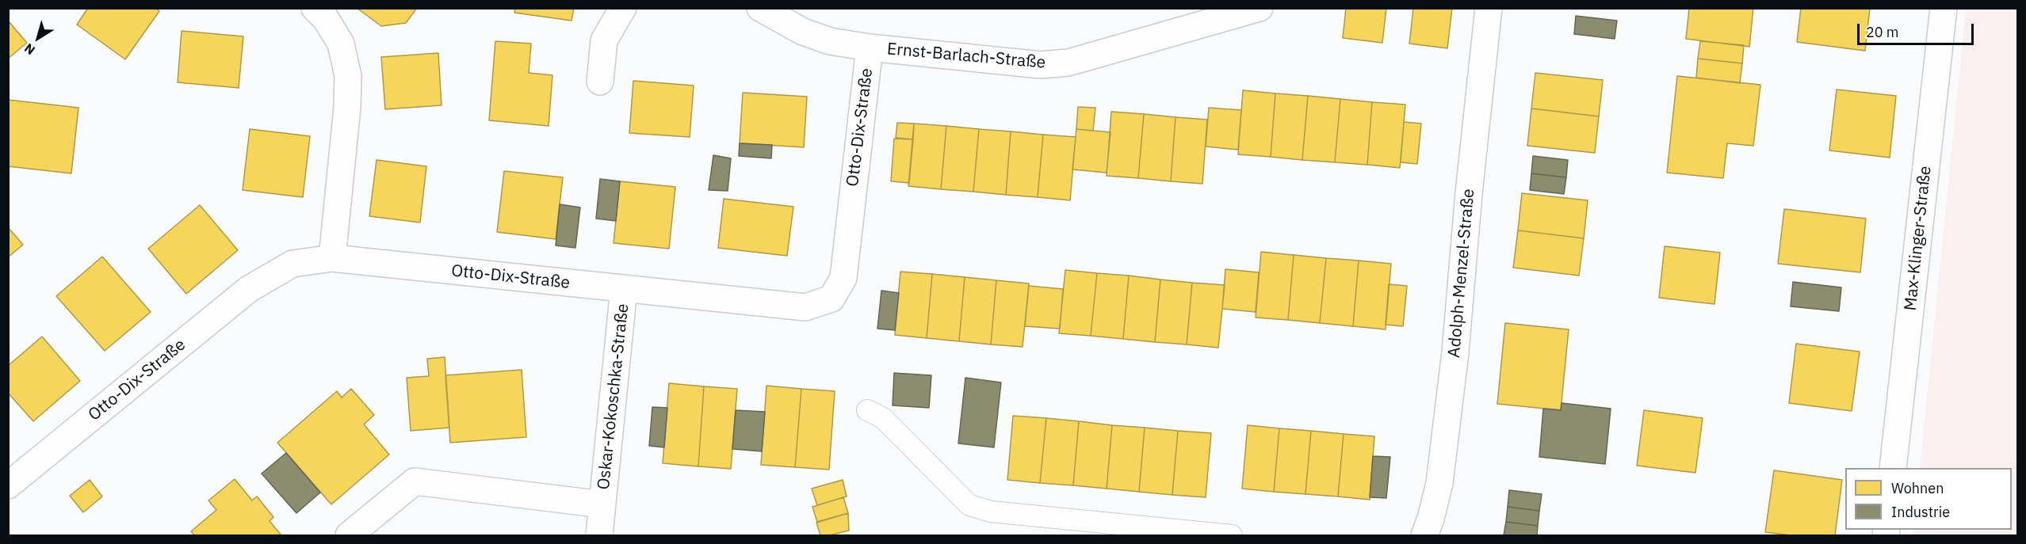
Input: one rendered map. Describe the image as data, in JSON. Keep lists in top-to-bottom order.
{
  "streets": {
    "street": [
      "Ernst-Barlach-Straße",
      "Otto-Dix-Straße",
      "Max-Klinger-Straße",
      "Adolph-Menzel-Straße",
      "Oskar-Kokoschka-Straße"
    ]
  },
  "crossings": [
    ["Ernst-Barlach-Straße", "Otto-Dix-Straße"],
    ["Otto-Dix-Straße", "Oskar-Kokoschka-Straße"]
  ],
  "legend": ["Wohnen", "Industrie"],
  "scale_bar": "20 m",
  "north": "bottom left"
}
